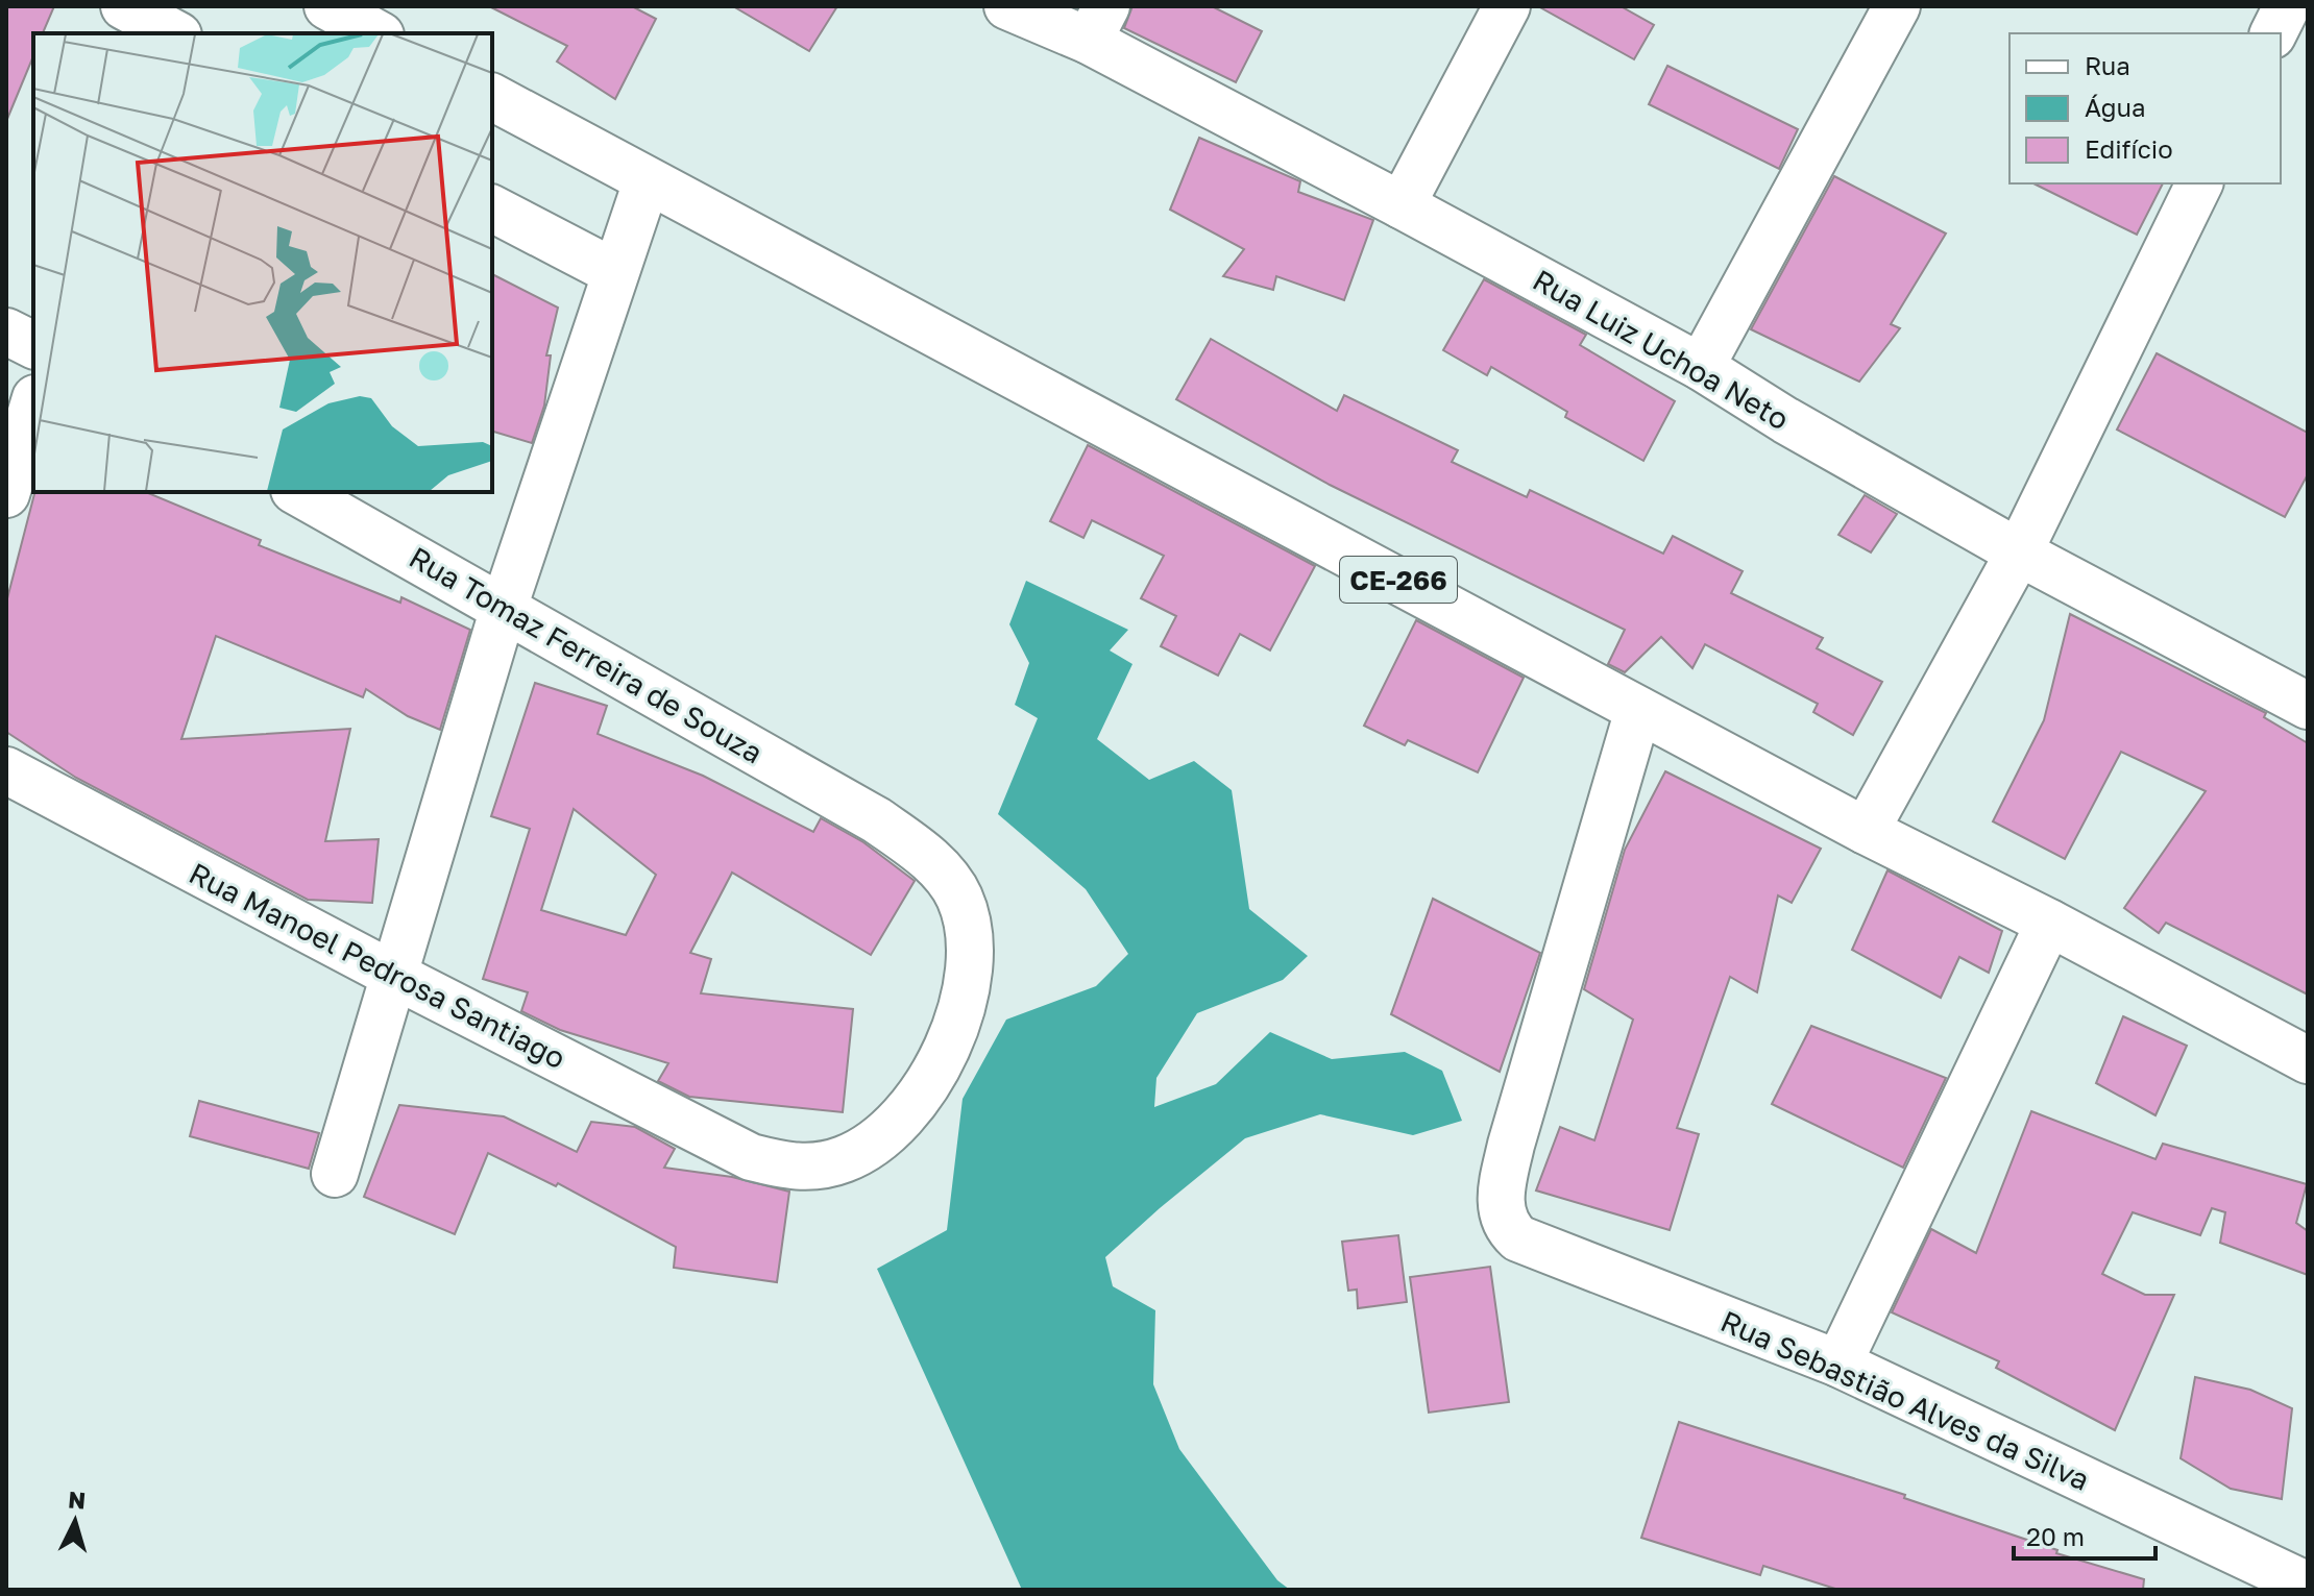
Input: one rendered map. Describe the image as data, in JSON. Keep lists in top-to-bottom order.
{
  "streets": {
    "street": [
      "Rua Luiz Uchoa Neto",
      "CE-266",
      "Rua Tomaz Ferreira de Souza",
      "Rua Manoel Pedrosa Santiago",
      "Rua Sebastião Alves da Silva"
    ]
  },
  "crossings": [
    ["CE-266", "Rua Sebastião Alves da Silva"],
    ["Rua Tomaz Ferreira de Souza", "Rua Manoel Pedrosa Santiago"]
  ],
  "legend": ["Rua", "Água", "Edifício"],
  "scale_bar": "20 m",
  "north": "top"
}
